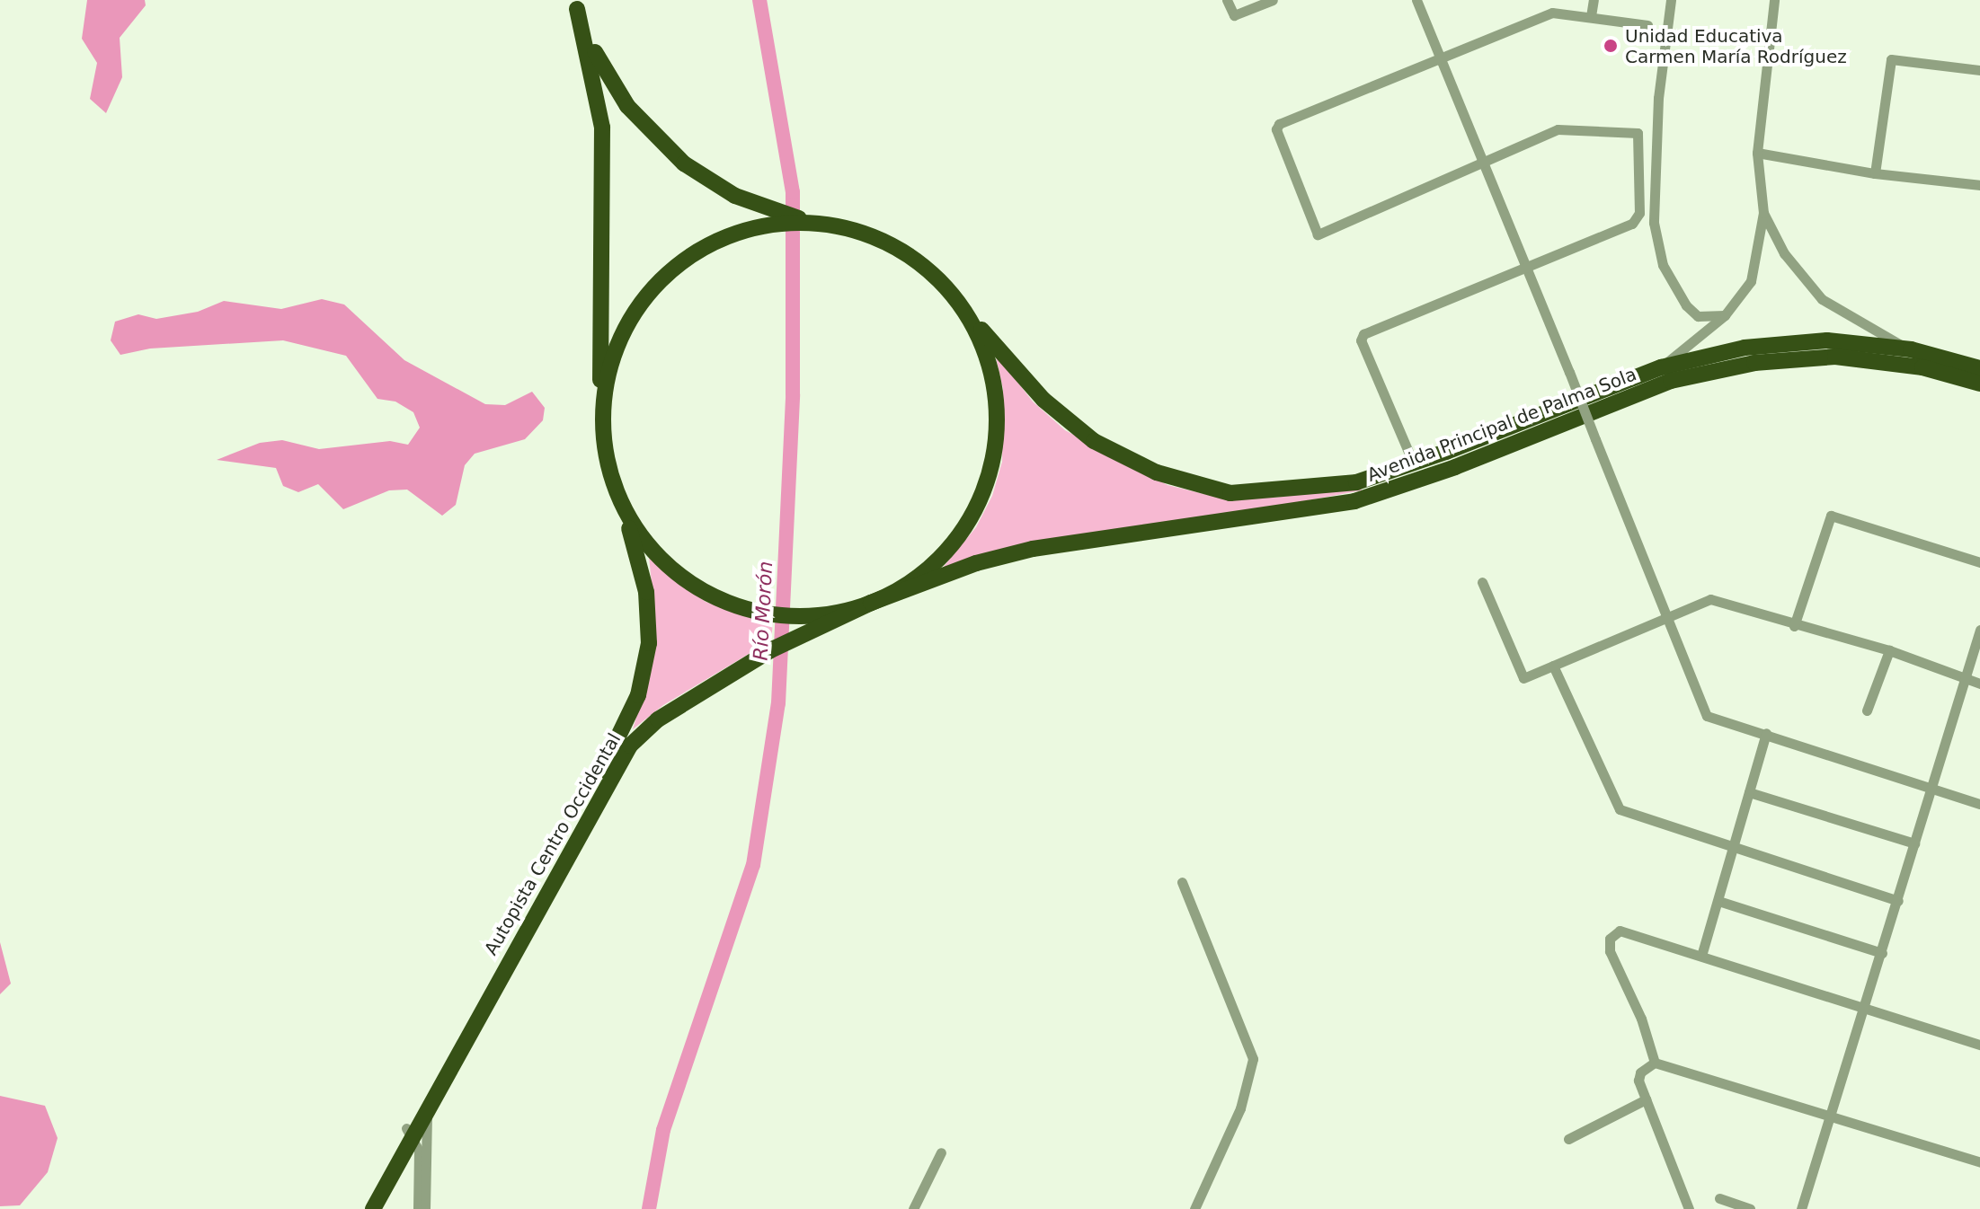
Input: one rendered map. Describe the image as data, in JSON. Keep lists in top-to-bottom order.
{
  "streets": {
    "highway": ["Avenida Principal de Palma Sola", "Autopista Centro Occidental"]
  },
  "crossings": [
    ["Avenida Principal de Palma Sola", "Autopista Centro Occidental"]
  ],
  "water": ["Río Morón"],
  "places": ["Unidad Educativa Carmen María Rodríguez"]
}
